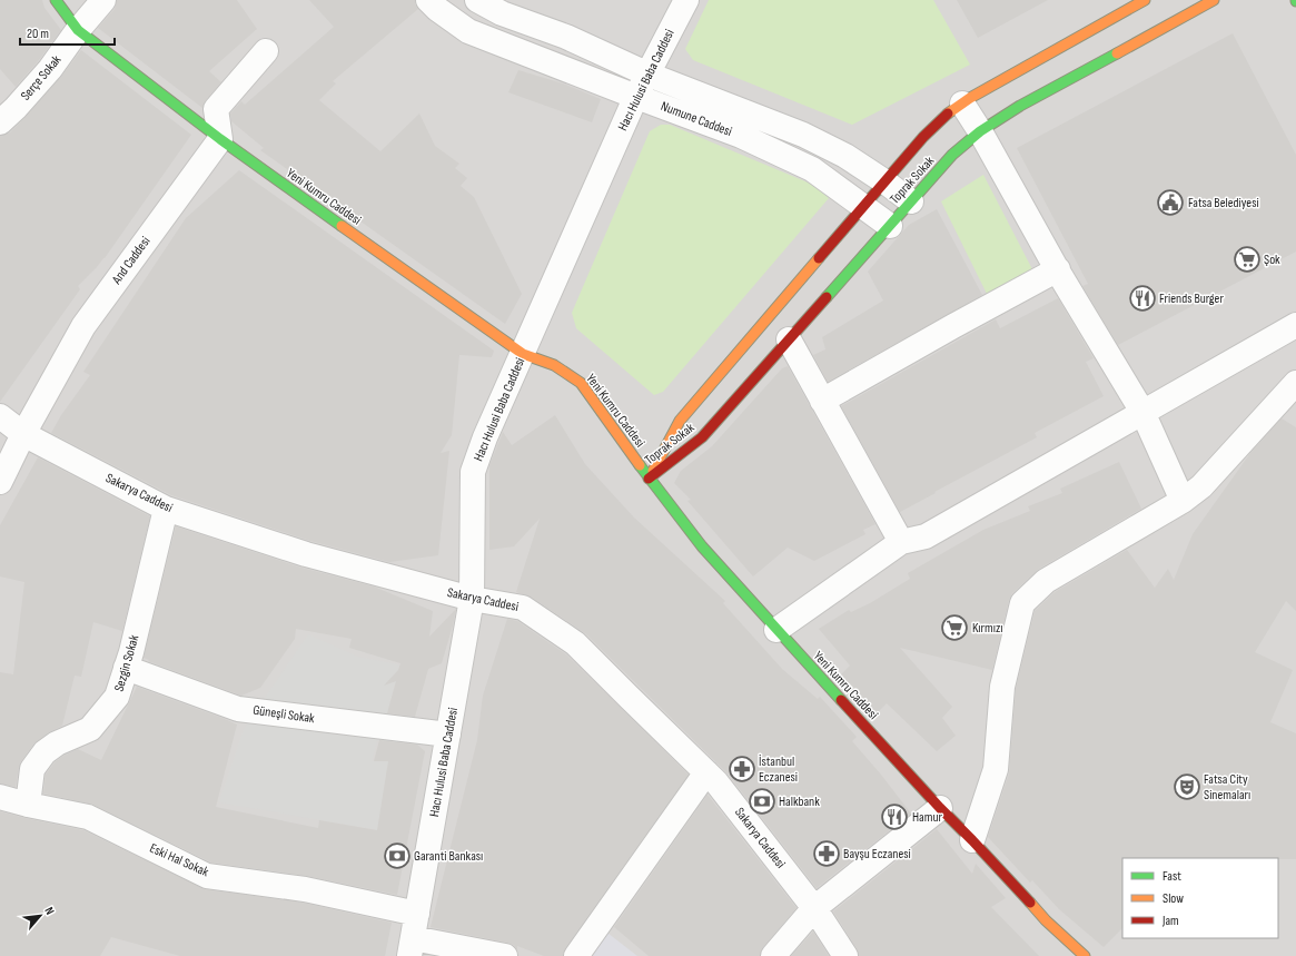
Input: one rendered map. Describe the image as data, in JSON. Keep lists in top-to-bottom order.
{
  "streets": {
    "street": [
      "Serçe Sokak",
      "Hacı Hulusi Baba Caddesi",
      "Numune Caddesi",
      "Toprak Sokak",
      "Yeni Kumru Caddesi",
      "And Caddesi",
      "Sakarya Caddesi",
      "Sezgin Sokak",
      "Güneşli Sokak",
      "Eski Hal Sokak"
    ]
  },
  "crossings": [
    ["Serçe Sokak", "Yeni Kumru Caddesi"],
    ["Hacı Hulusi Baba Caddesi", "Numune Caddesi"],
    ["Hacı Hulusi Baba Caddesi", "Yeni Kumru Caddesi"],
    ["Hacı Hulusi Baba Caddesi", "Sakarya Caddesi"],
    ["Hacı Hulusi Baba Caddesi", "Güneşli Sokak"],
    ["Hacı Hulusi Baba Caddesi", "Eski Hal Sokak"],
    ["Numune Caddesi", "Toprak Sokak"],
    ["Toprak Sokak", "Yeni Kumru Caddesi"],
    ["Yeni Kumru Caddesi", "And Caddesi"],
    ["And Caddesi", "Sakarya Caddesi"],
    ["Sakarya Caddesi", "Sezgin Sokak"],
    ["Sezgin Sokak", "Güneşli Sokak"],
    ["Sezgin Sokak", "Eski Hal Sokak"]
  ],
  "places": {
    "public building": ["Fatsa Belediyesi"],
    "supermarket": ["Şok", "Kırmızı"],
    "restaurant": ["Friends Burger", "Hamur"],
    "pharmacy": ["İstanbul Eczanesi", "Bayşu Eczanesi"],
    "theatre": ["Fatsa City Sinemaları"],
    "bank": ["Halkbank", "Garanti Bankası"]
  },
  "legend": ["Fast", "Slow", "Jam"],
  "scale_bar": "20 m",
  "north": "top right"
}
